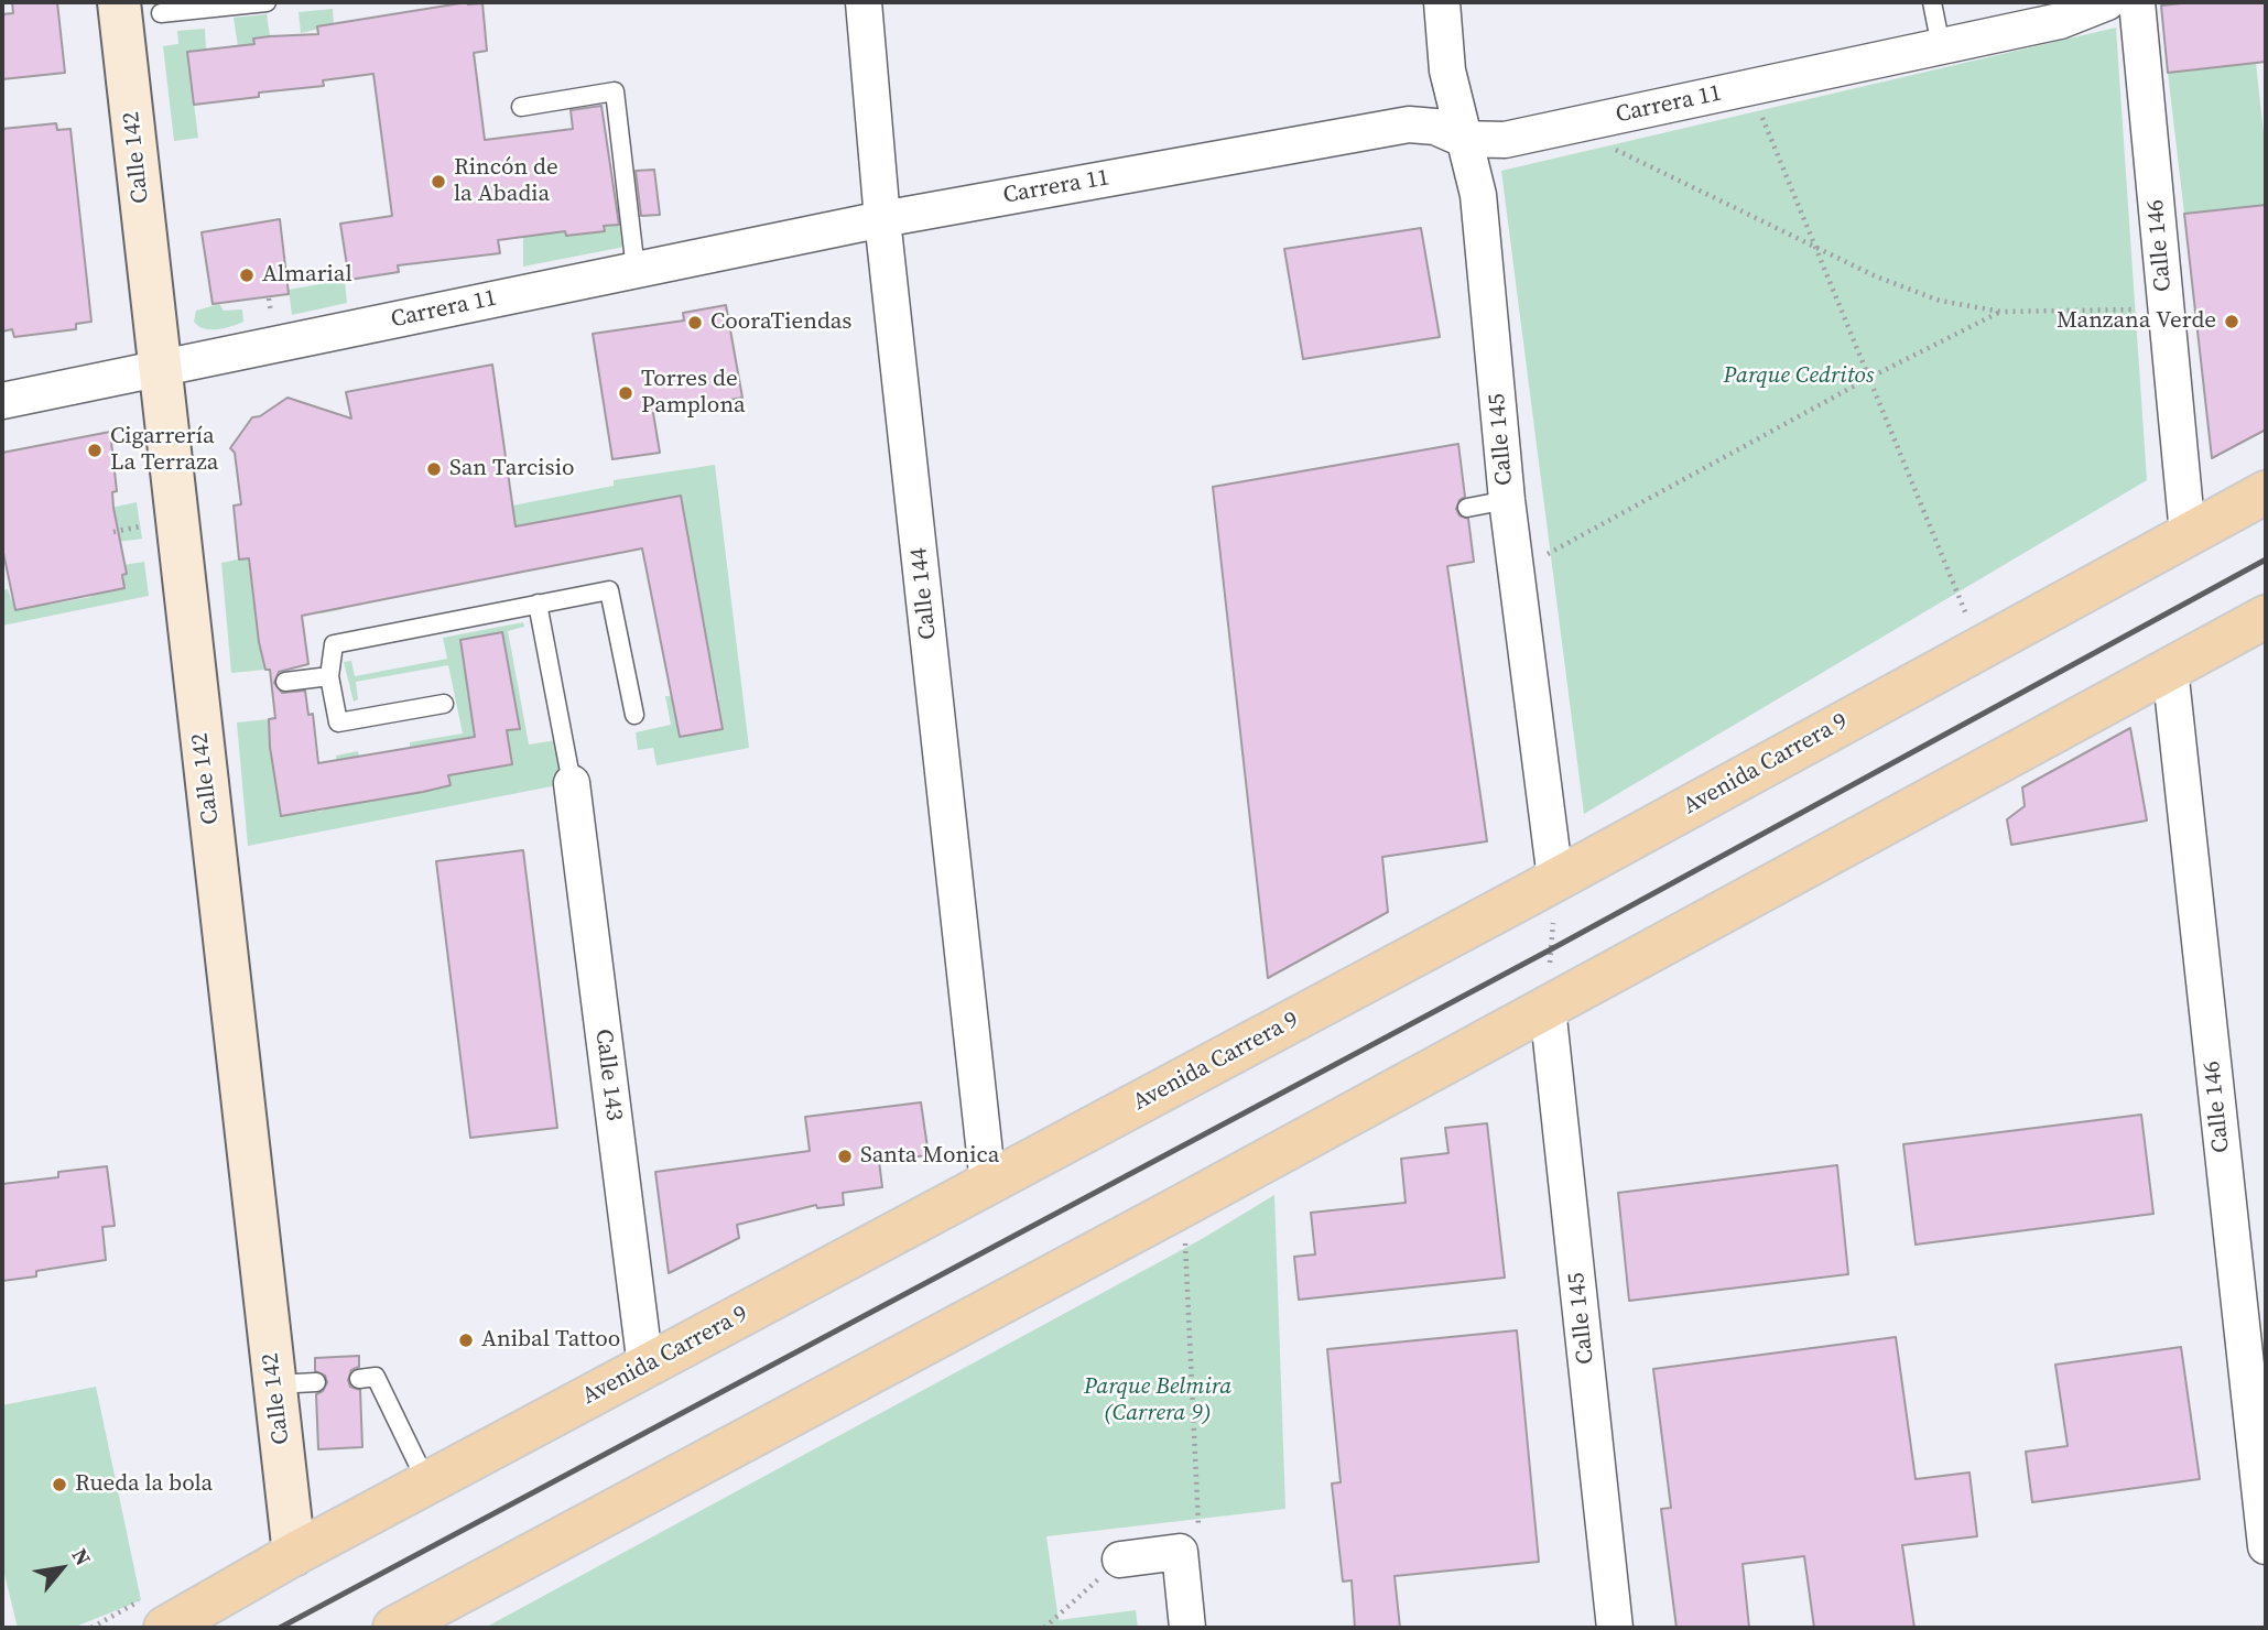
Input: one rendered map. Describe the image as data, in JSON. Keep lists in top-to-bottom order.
{
  "streets": {
    "main road": ["Calle 142", "Avenida Carrera 9"],
    "street": [
      "Carrera 11",
      "Calle 146",
      "Calle 145",
      "Calle 144",
      "Calle 143"
    ]
  },
  "crossings": [
    ["Carrera 11", "Calle 142"],
    ["Carrera 11", "Calle 145"],
    ["Carrera 11", "Calle 144"],
    ["Calle 142", "Avenida Carrera 9"],
    ["Calle 146", "Avenida Carrera 9"],
    ["Calle 145", "Avenida Carrera 9"],
    ["Calle 144", "Avenida Carrera 9"],
    ["Avenida Carrera 9", "Calle 143"]
  ],
  "parks": ["Parque Cedritos", "Parque Belmira (Carrera 9)"],
  "places": [
    "Rincón de la Abadia",
    "Almarial",
    "Manzana Verde",
    "CooraTiendas",
    "Torres de Pamplona",
    "Cigarrería La Terraza",
    "San Tarcisio",
    "Santa Monica",
    "Anibal Tattoo",
    "Rueda la bola"
  ],
  "north": "top right"
}
